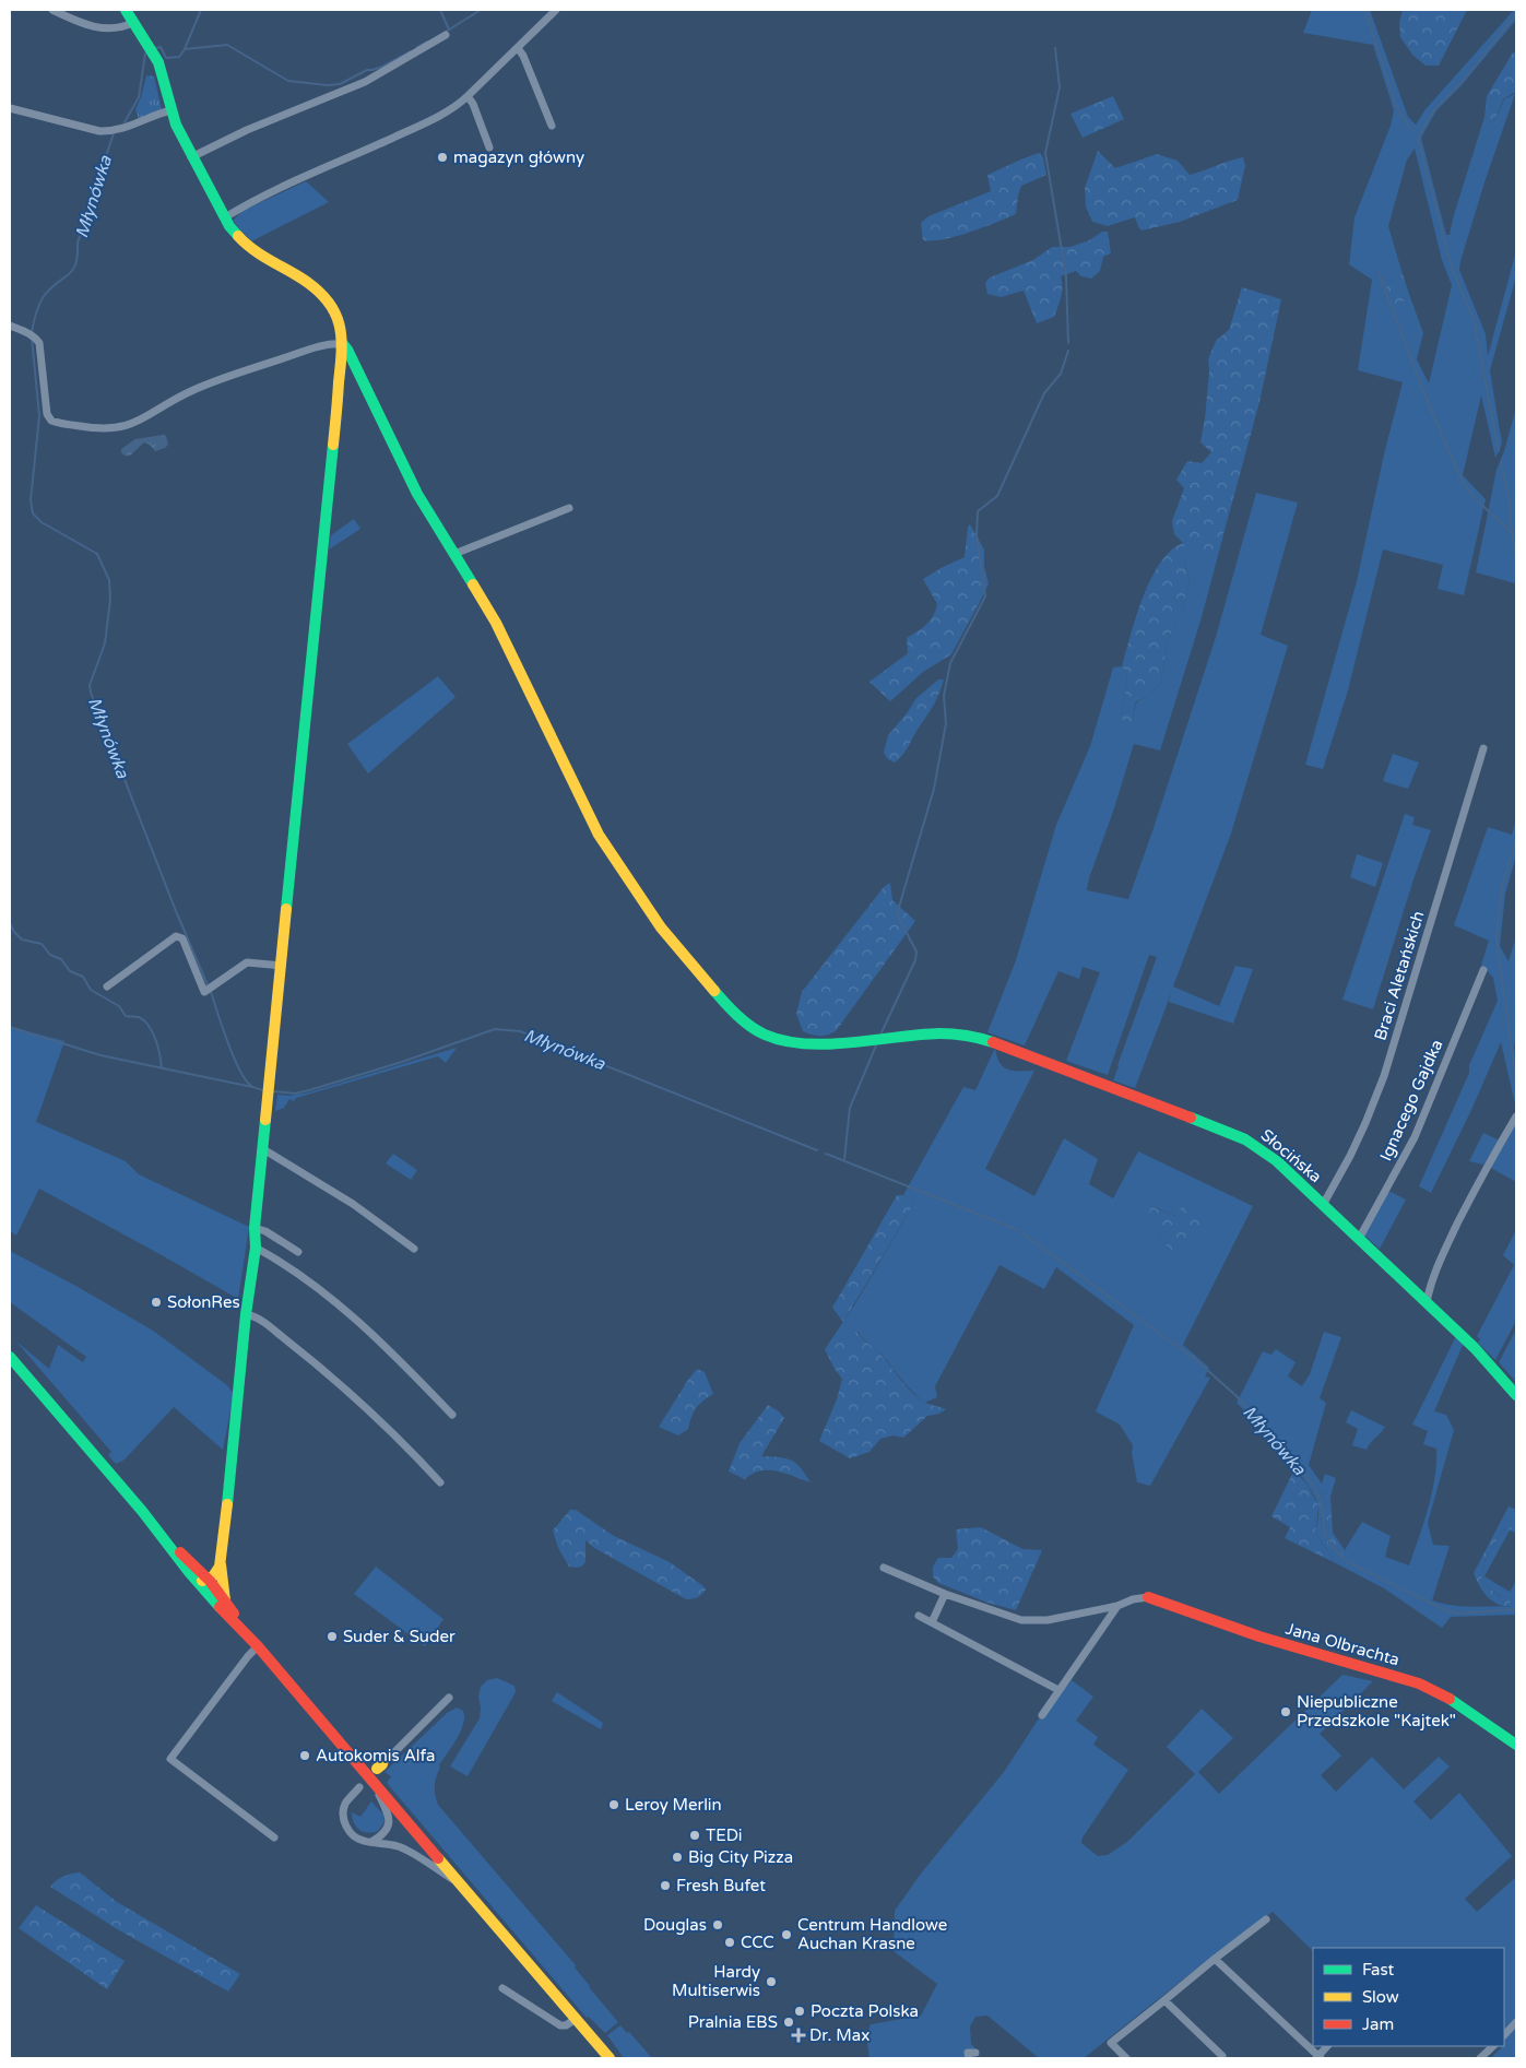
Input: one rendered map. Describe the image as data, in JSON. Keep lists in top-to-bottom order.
{
  "streets": {
    "street": [
      "Braci Aletańskich",
      "Ignacego Gajdka",
      "Słocińska",
      "Jana Olbrachta"
    ]
  },
  "crossings": [
    ["Braci Aletańskich", "Słocińska"],
    ["Ignacego Gajdka", "Słocińska"]
  ],
  "water": ["Młynówka"],
  "places": {
    "other": [
      "magazyn główny",
      "SołonRes",
      "Suder & Suder",
      "Niepubliczne Przedszkole \"Kajtek\"",
      "Autokomis Alfa",
      "Leroy Merlin",
      "TEDi",
      "Big City Pizza",
      "Fresh Bufet",
      "Douglas",
      "Centrum Handlowe Auchan Krasne",
      "CCC",
      "Hardy Multiserwis",
      "Poczta Polska",
      "Pralnia EBS"
    ],
    "health": ["Dr. Max"]
  },
  "legend": ["Fast", "Slow", "Jam"]
}
